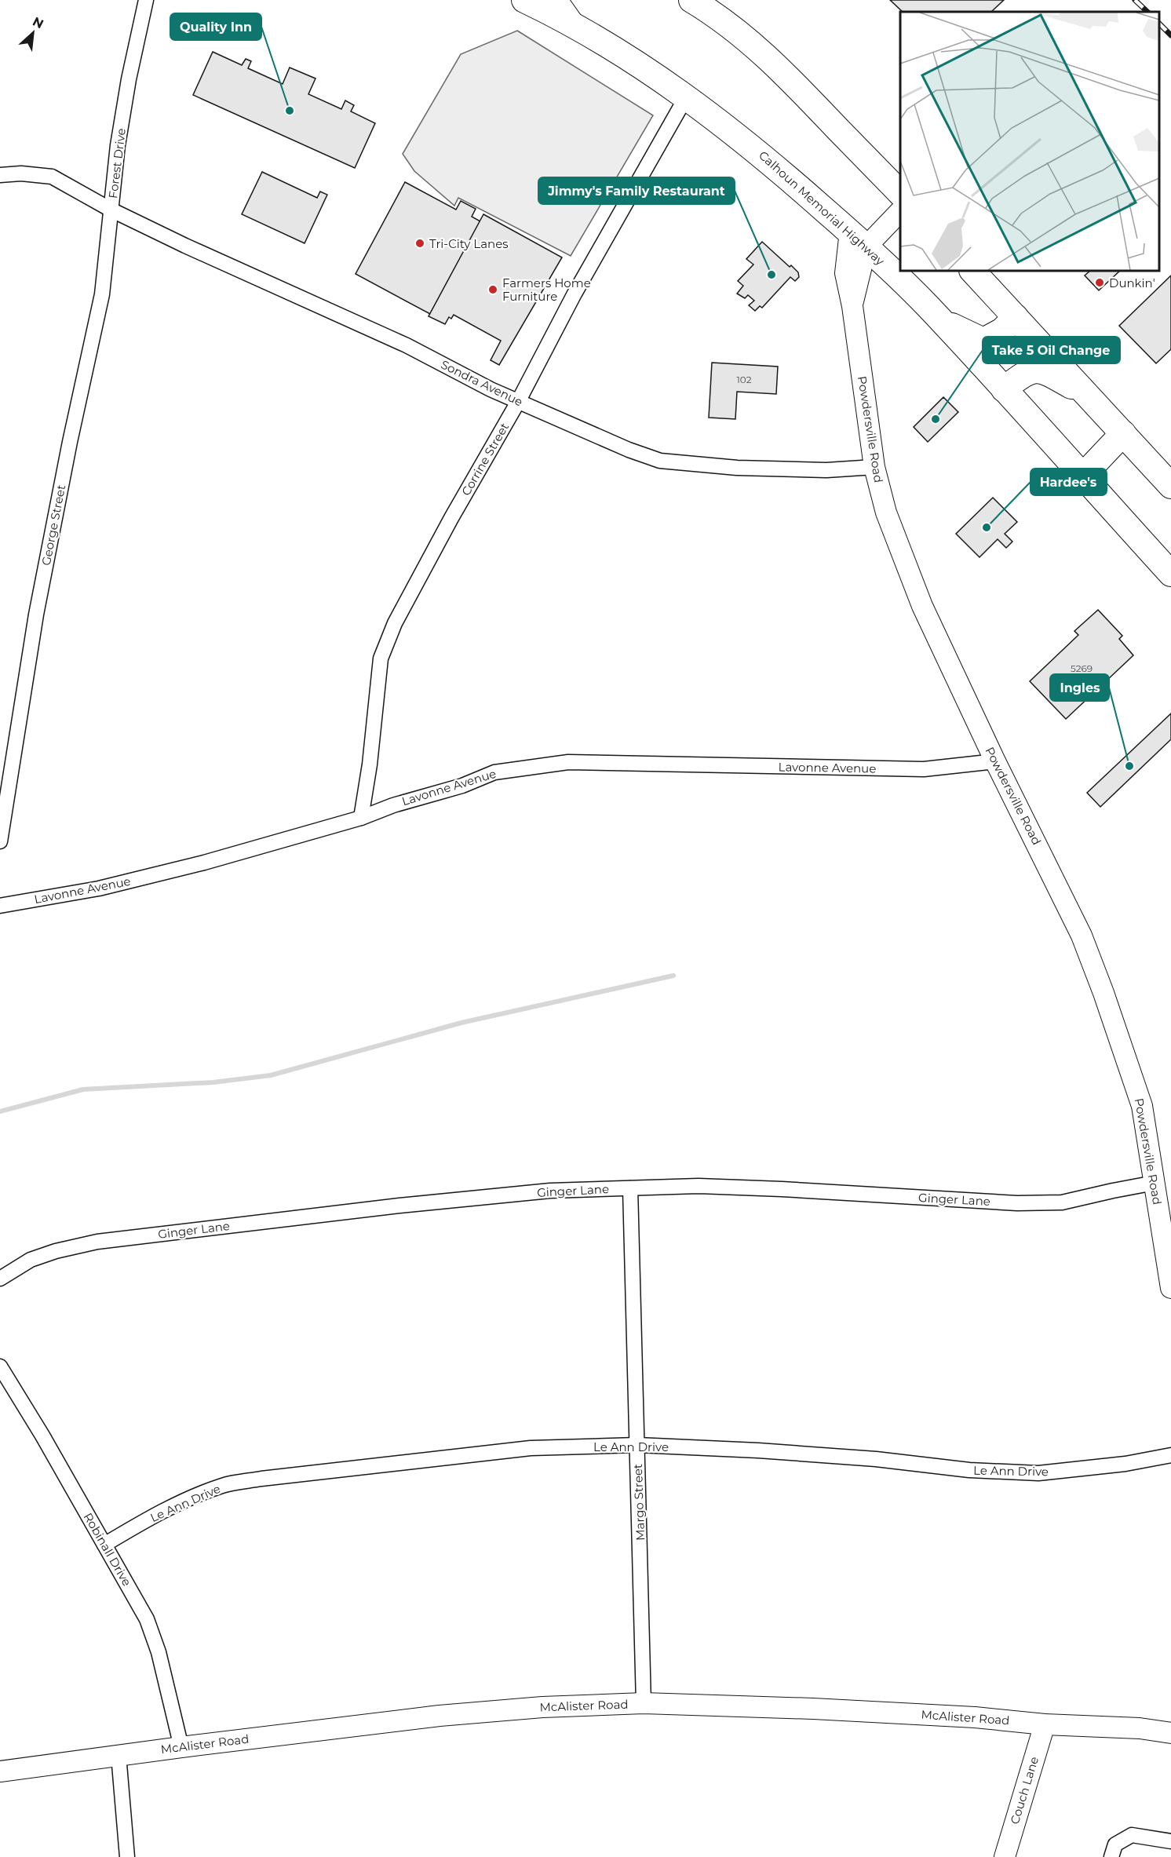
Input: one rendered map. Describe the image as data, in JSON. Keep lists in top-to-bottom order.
{
  "streets": {
    "highway": ["Calhoun Memorial Highway"],
    "street": [
      "Forest Drive",
      "Sondra Avenue",
      "Powdersville Road",
      "Corrine Street",
      "George Street",
      "Lavonne Avenue",
      "Ginger Lane",
      "Le Ann Drive",
      "Margo Street",
      "Robinall Drive",
      "McAlister Road",
      "Couch Lane"
    ]
  },
  "crossings": [
    ["Forest Drive", "Sondra Avenue"],
    ["Forest Drive", "George Street"],
    ["Calhoun Memorial Highway", "Powdersville Road"],
    ["Calhoun Memorial Highway", "Corrine Street"],
    ["Sondra Avenue", "Powdersville Road"],
    ["Sondra Avenue", "Corrine Street"],
    ["Sondra Avenue", "George Street"],
    ["Powdersville Road", "Lavonne Avenue"],
    ["Powdersville Road", "Ginger Lane"],
    ["Corrine Street", "Lavonne Avenue"],
    ["Ginger Lane", "Margo Street"],
    ["Le Ann Drive", "Margo Street"],
    ["Le Ann Drive", "Robinall Drive"],
    ["Margo Street", "McAlister Road"],
    ["Robinall Drive", "McAlister Road"],
    ["McAlister Road", "Couch Lane"]
  ],
  "places": [
    "Quality Inn",
    "Tri-City Lanes",
    "Jimmy's Family Restaurant",
    "Dunkin'",
    "Farmers Home Furniture",
    "Take 5 Oil Change",
    "Hardee's",
    "Ingles"
  ],
  "house_numbers": ["102", "5269"],
  "north": "top right"
}
